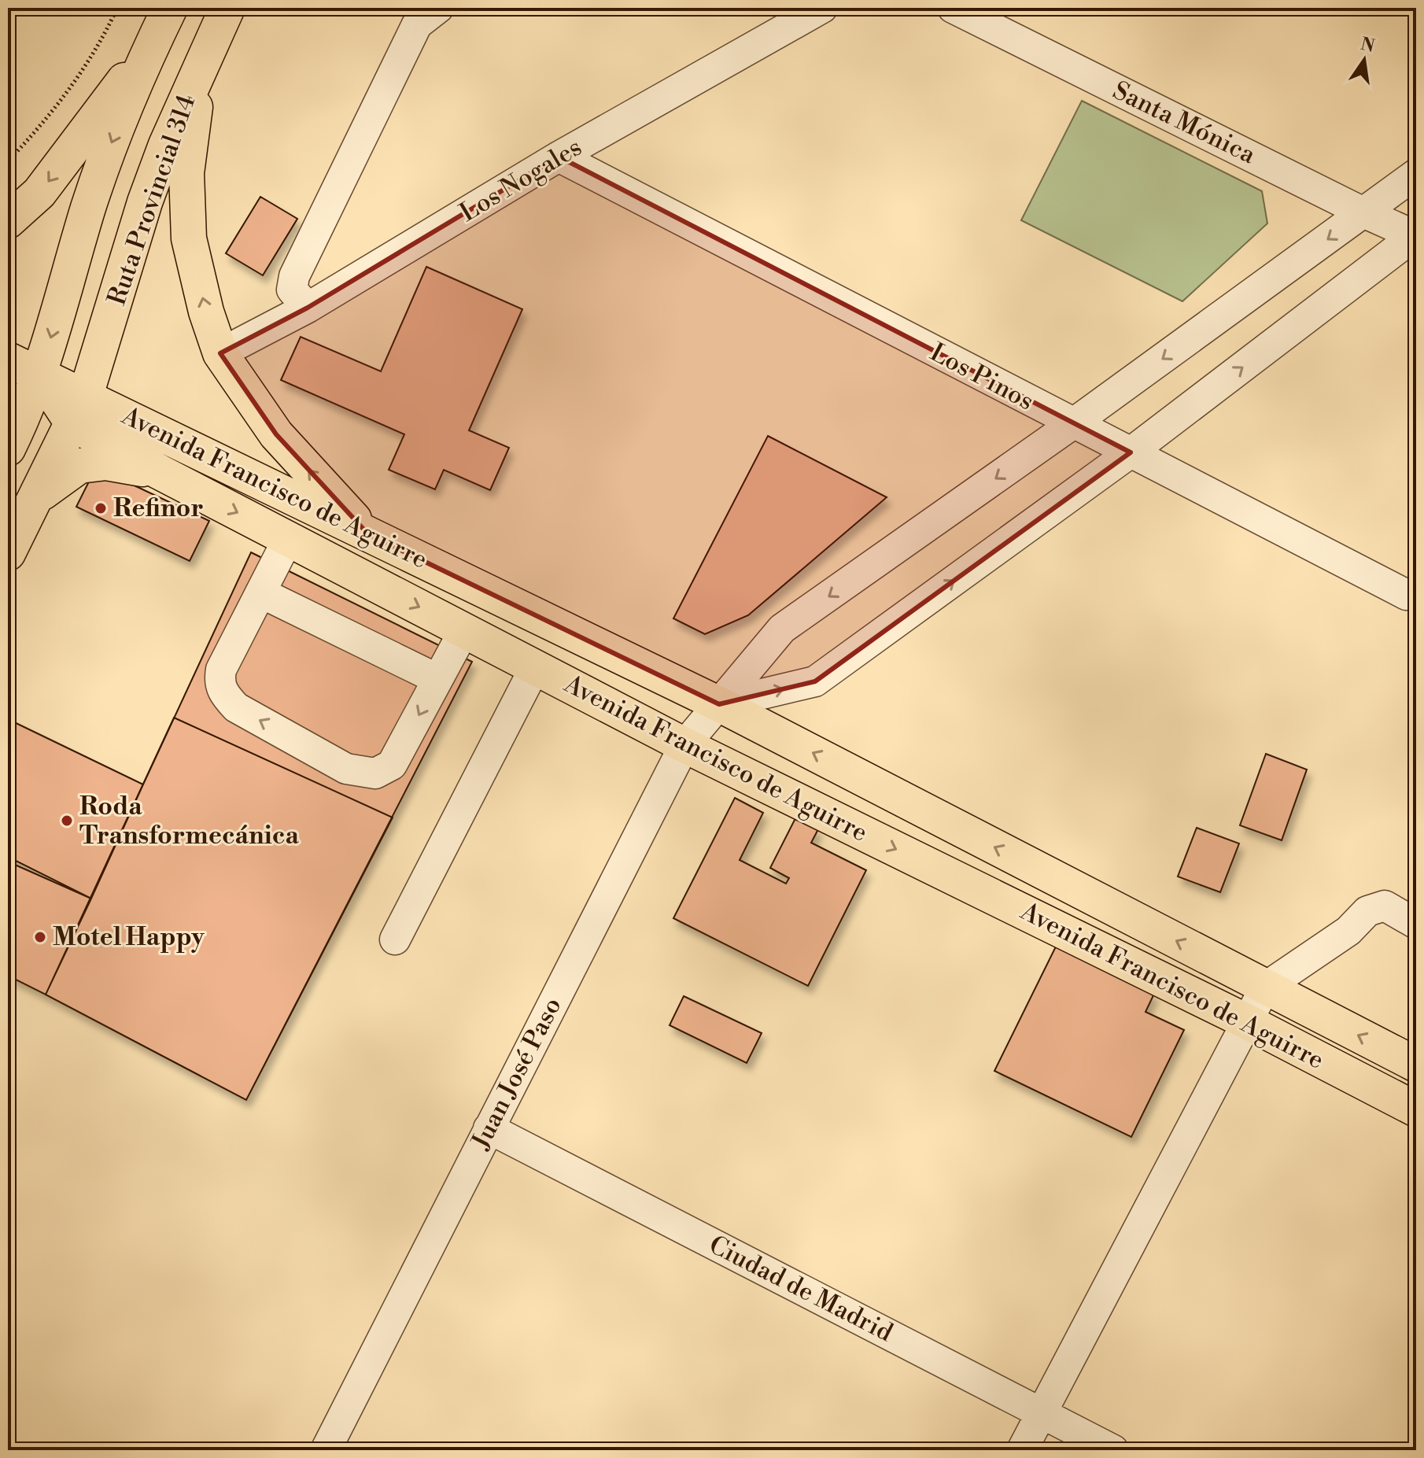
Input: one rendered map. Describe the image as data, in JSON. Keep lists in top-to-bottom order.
{
  "streets": {
    "main road": ["Ruta Provincial 314", "Avenida Francisco de Aguirre"],
    "street": [
      "Santa Mónica",
      "Los Nogales",
      "Los Pinos",
      "Juan José Paso",
      "Ciudad de Madrid"
    ]
  },
  "crossings": [
    ["Santa Mónica", "Juan José Paso"],
    ["Los Nogales", "Los Pinos"],
    ["Ruta Provincial 314", "Avenida Francisco de Aguirre"],
    ["Los Pinos", "Juan José Paso"],
    ["Avenida Francisco de Aguirre", "Juan José Paso"],
    ["Juan José Paso", "Ciudad de Madrid"]
  ],
  "places": ["Refinor", "Roda Transformecánica", "Motel Happy"],
  "north": "top"
}
